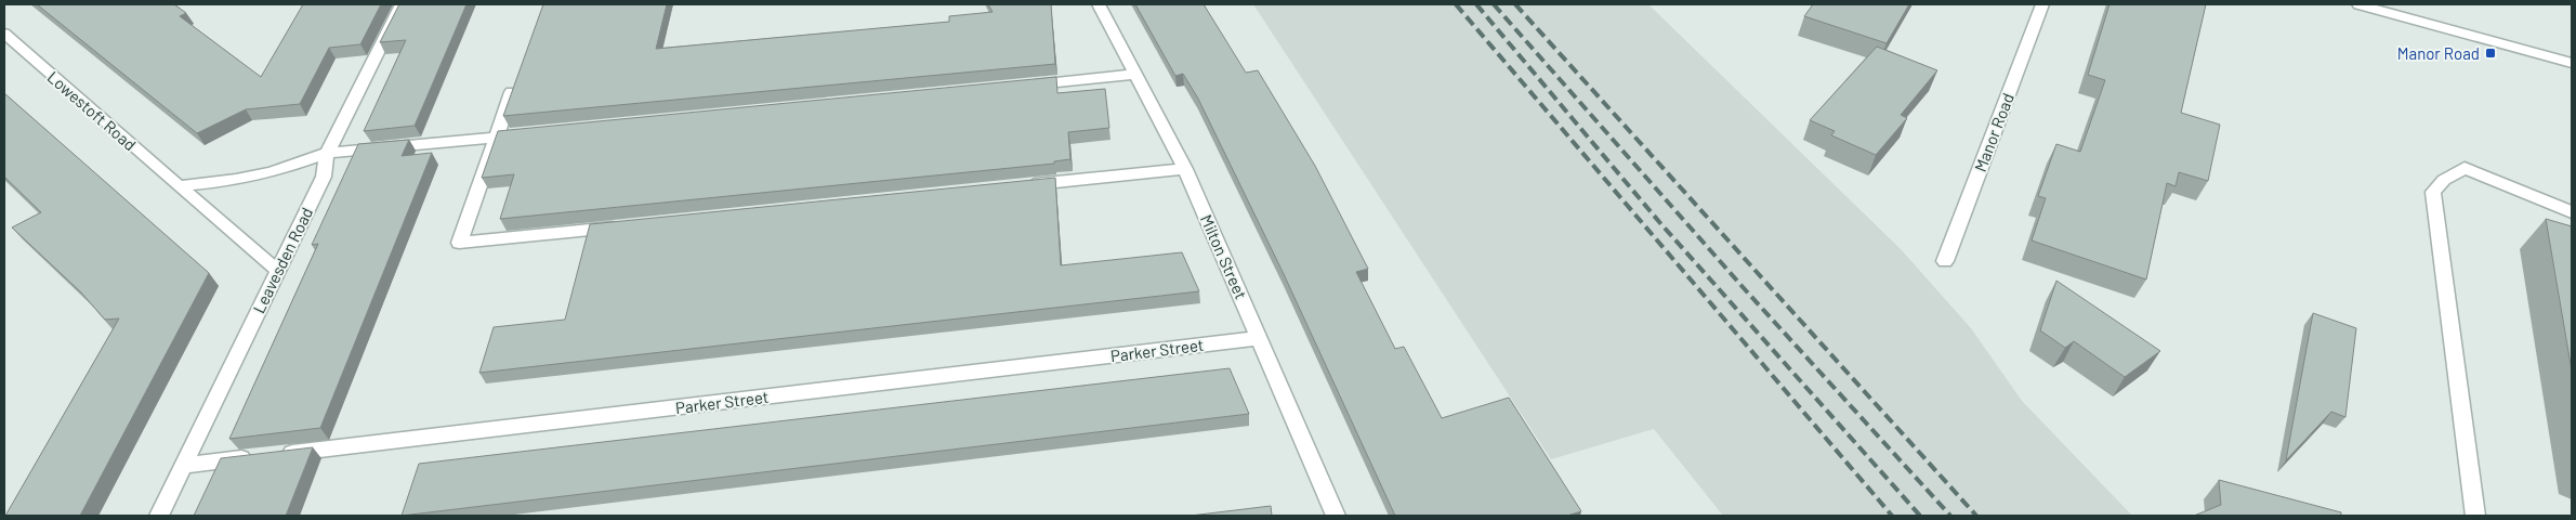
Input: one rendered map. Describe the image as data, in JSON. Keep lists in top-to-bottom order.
{
  "streets": {
    "street": [
      "Lowestoft Road",
      "Manor Road",
      "Milton Street",
      "Leavesden Road",
      "Parker Street"
    ]
  },
  "crossings": [
    ["Lowestoft Road", "Leavesden Road"],
    ["Milton Street", "Parker Street"]
  ],
  "places": {
    "transit": ["Manor Road"]
  }
}
